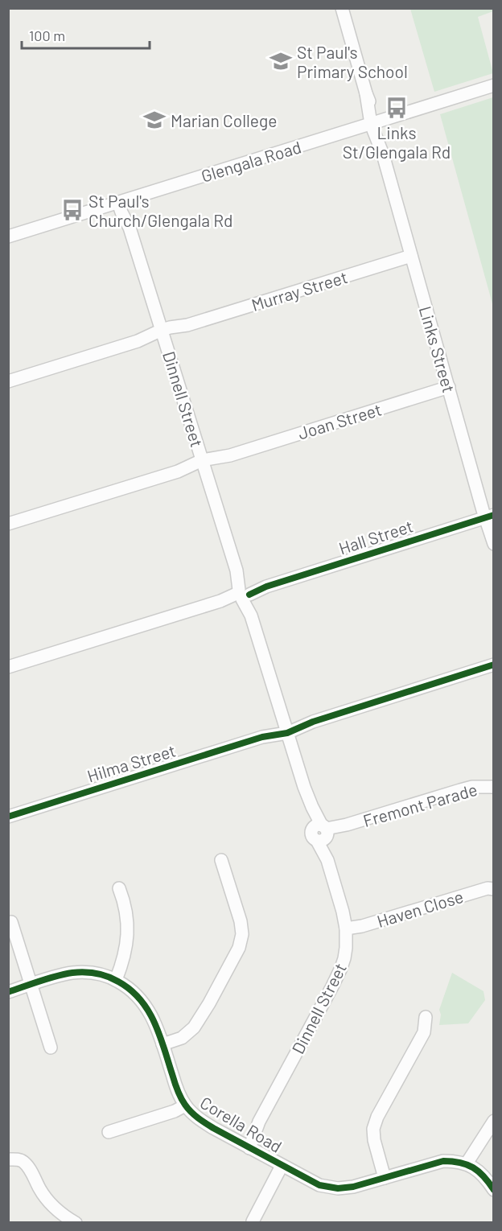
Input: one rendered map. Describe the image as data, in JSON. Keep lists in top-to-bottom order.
{
  "streets": {
    "street": [
      "Glengala Road",
      "Murray Street",
      "Links Street",
      "Dinnell Street",
      "Joan Street",
      "Hall Street",
      "Hilma Street",
      "Fremont Parade",
      "Haven Close",
      "Corella Road"
    ]
  },
  "crossings": [
    ["Glengala Road", "Links Street"],
    ["Glengala Road", "Dinnell Street"],
    ["Murray Street", "Links Street"],
    ["Murray Street", "Dinnell Street"],
    ["Links Street", "Joan Street"],
    ["Links Street", "Hall Street"],
    ["Dinnell Street", "Joan Street"],
    ["Dinnell Street", "Hall Street"],
    ["Dinnell Street", "Hilma Street"],
    ["Dinnell Street", "Fremont Parade"],
    ["Dinnell Street", "Haven Close"],
    ["Dinnell Street", "Corella Road"]
  ],
  "places": {
    "school or university": ["St Paul's Primary School", "Marian College"],
    "bus stop": ["Links St/Glengala Rd", "St Paul's Church/Glengala Rd"]
  },
  "scale_bar": "100 m"
}
